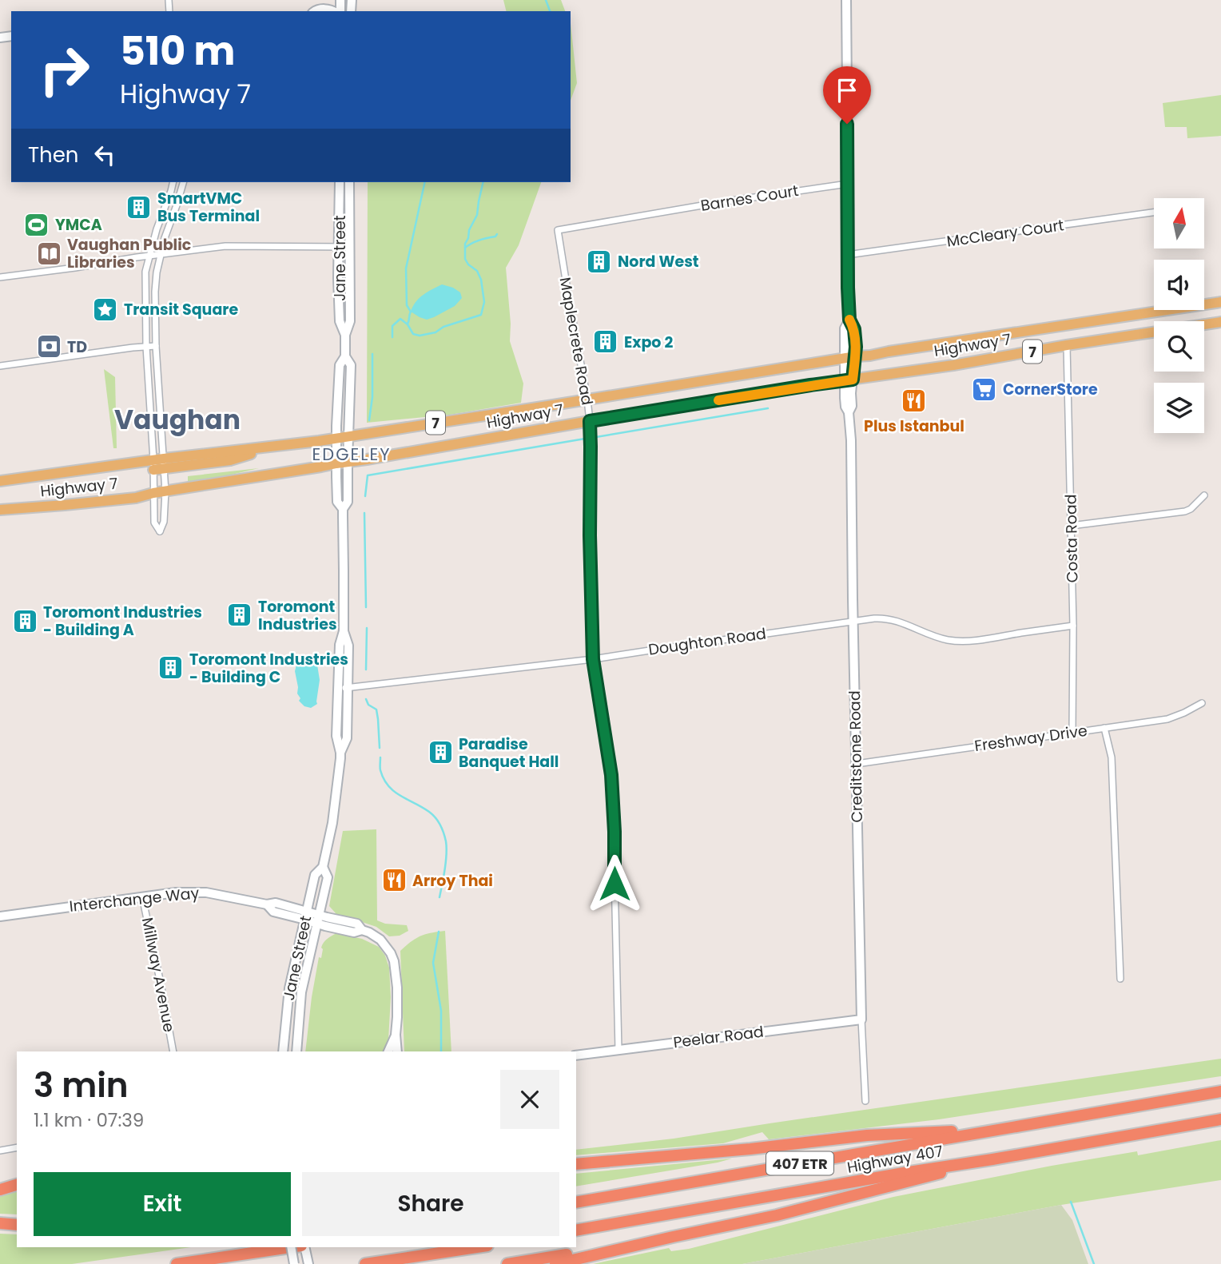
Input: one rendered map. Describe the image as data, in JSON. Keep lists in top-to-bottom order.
{
  "streets": {
    "highway": ["Highway 407", "407 ETR"],
    "main road": ["Highway 7", "7"],
    "street": [
      "Barnes Court",
      "McCleary Court",
      "Jane Street",
      "Maplecrete Road",
      "Costa Road",
      "Doughton Road",
      "Freshway Drive",
      "Creditstone Road",
      "Interchange Way",
      "Millway Avenue",
      "Peelar Road"
    ]
  },
  "crossings": [
    ["Barnes Court", "Maplecrete Road"],
    ["Barnes Court", "Creditstone Road"],
    ["McCleary Court", "Creditstone Road"],
    ["Jane Street", "Highway 7"],
    ["Jane Street", "Doughton Road"],
    ["Jane Street", "Interchange Way"],
    ["Maplecrete Road", "Highway 7"],
    ["Maplecrete Road", "Doughton Road"],
    ["Maplecrete Road", "Peelar Road"],
    ["Highway 7", "Costa Road"],
    ["Highway 7", "Creditstone Road"],
    ["Costa Road", "Doughton Road"],
    ["Costa Road", "Freshway Drive"],
    ["Doughton Road", "Creditstone Road"],
    ["Freshway Drive", "Creditstone Road"],
    ["Creditstone Road", "Peelar Road"],
    ["Interchange Way", "Millway Avenue"]
  ],
  "districts": ["Vaughan", "EDGELEY"],
  "places": {
    "building": [
      "SmartVMC Bus Terminal",
      "Nord West",
      "Expo 2",
      "Toromont Industries",
      "Toromont Industries - Building A",
      "Toromont Industries - Building C",
      "Paradise Banquet Hall"
    ],
    "sports": ["YMCA"],
    "library": ["Vaughan Public Libraries"],
    "place": ["Transit Square"],
    "bank": ["TD"],
    "supermarket": ["CornerStore"],
    "restaurant": ["Plus Istanbul", "Arroy Thai"]
  },
  "north": "top",
  "page": {
    "turn": ["510 m", "Highway 7"],
    "then": "Then",
    "heading": ["3 min", "1.1 km · 07:39"],
    "buttons": ["Exit", "Share"]
  }
}
